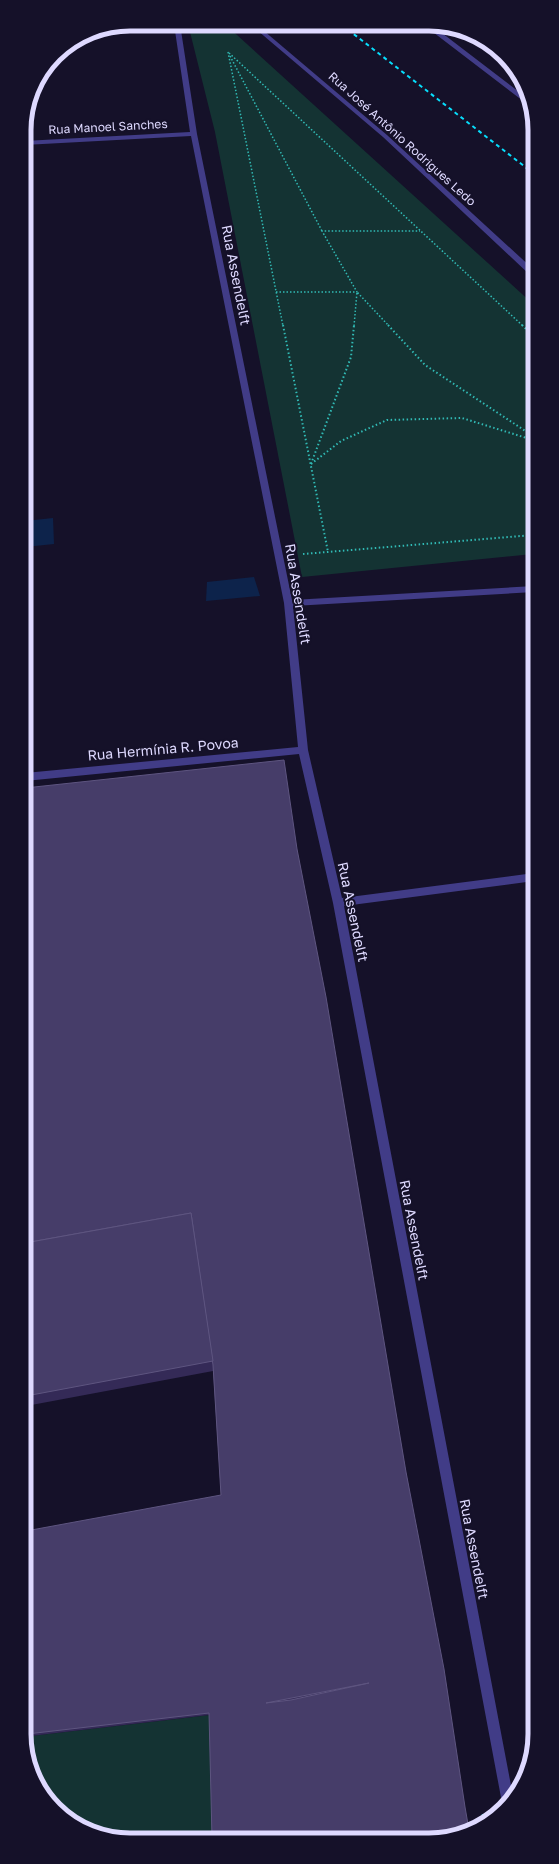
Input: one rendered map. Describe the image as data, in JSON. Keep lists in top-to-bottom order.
{
  "streets": {
    "street": [
      "Rua Manoel Sanches",
      "Rua José Antônio Rodrigues Ledo",
      "Rua Assendelft",
      "Rua Hermínia R. Povoa"
    ]
  },
  "crossings": [
    ["Rua Manoel Sanches", "Rua Assendelft"],
    ["Rua Assendelft", "Rua Hermínia R. Povoa"]
  ]
}
